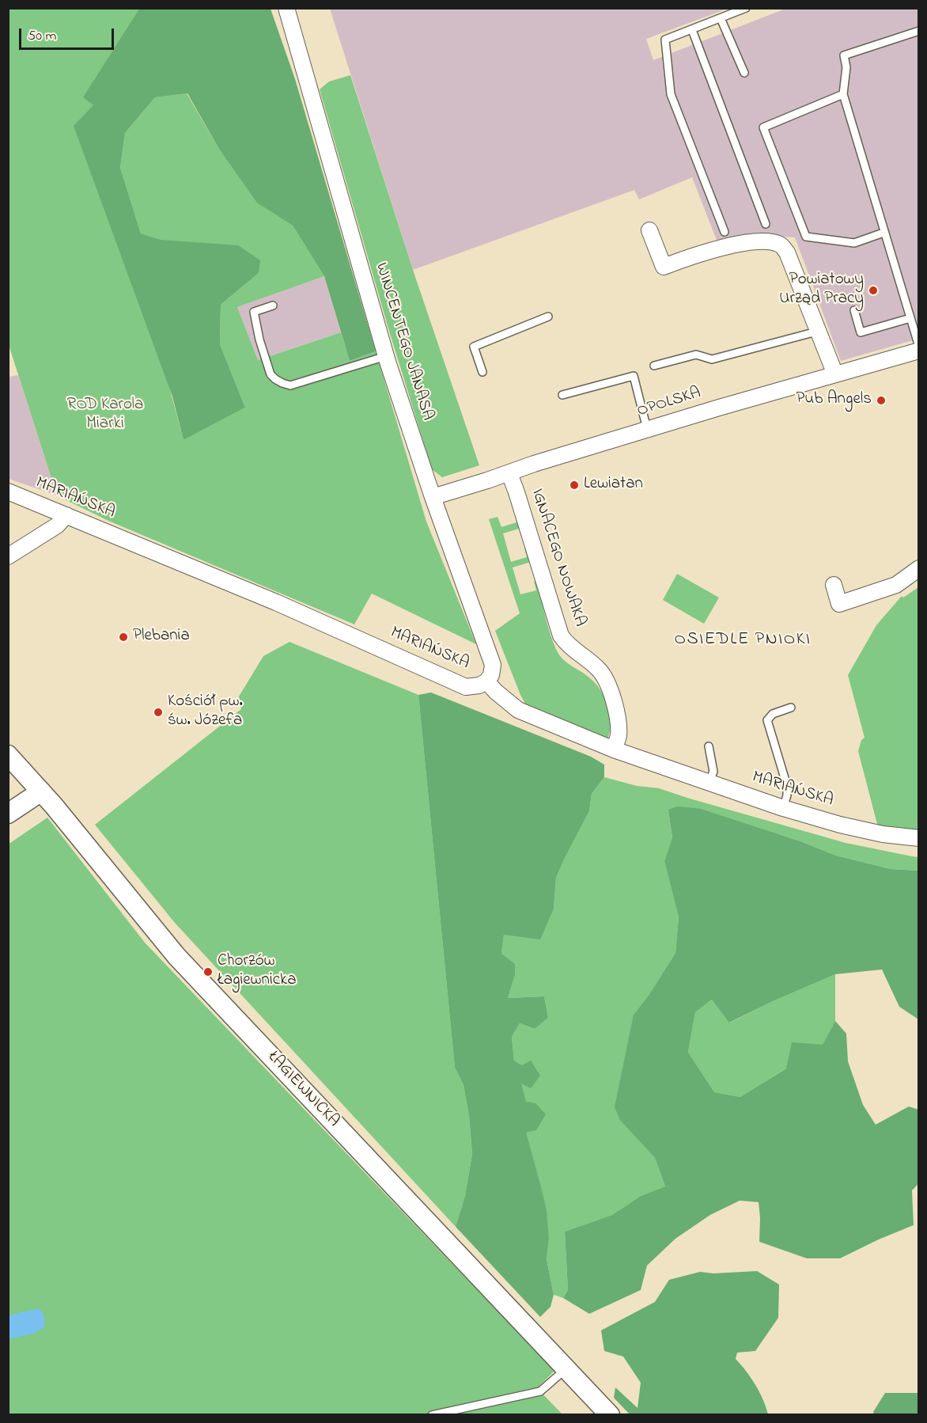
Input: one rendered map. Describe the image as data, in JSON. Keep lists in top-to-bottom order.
{
  "streets": {
    "street": [
      "WINCENTEGO JANASA",
      "OPOLSKA",
      "MARIAŃSKA",
      "IGNACEGO NOWAKA",
      "ŁAGIEWNICKA"
    ]
  },
  "crossings": [
    ["WINCENTEGO JANASA", "OPOLSKA"],
    ["WINCENTEGO JANASA", "MARIAŃSKA"],
    ["OPOLSKA", "IGNACEGO NOWAKA"],
    ["MARIAŃSKA", "IGNACEGO NOWAKA"]
  ],
  "districts": ["OSIEDLE PNIOKI"],
  "parks": ["ROD Karola Miarki"],
  "places": [
    "Powiatowy Urząd Pracy",
    "Pub Angels",
    "Lewiatan",
    "Plebania",
    "Kościół pw. św. Józefa",
    "Chorzów Łagiewnicka"
  ],
  "scale_bar": "50 m"
}
